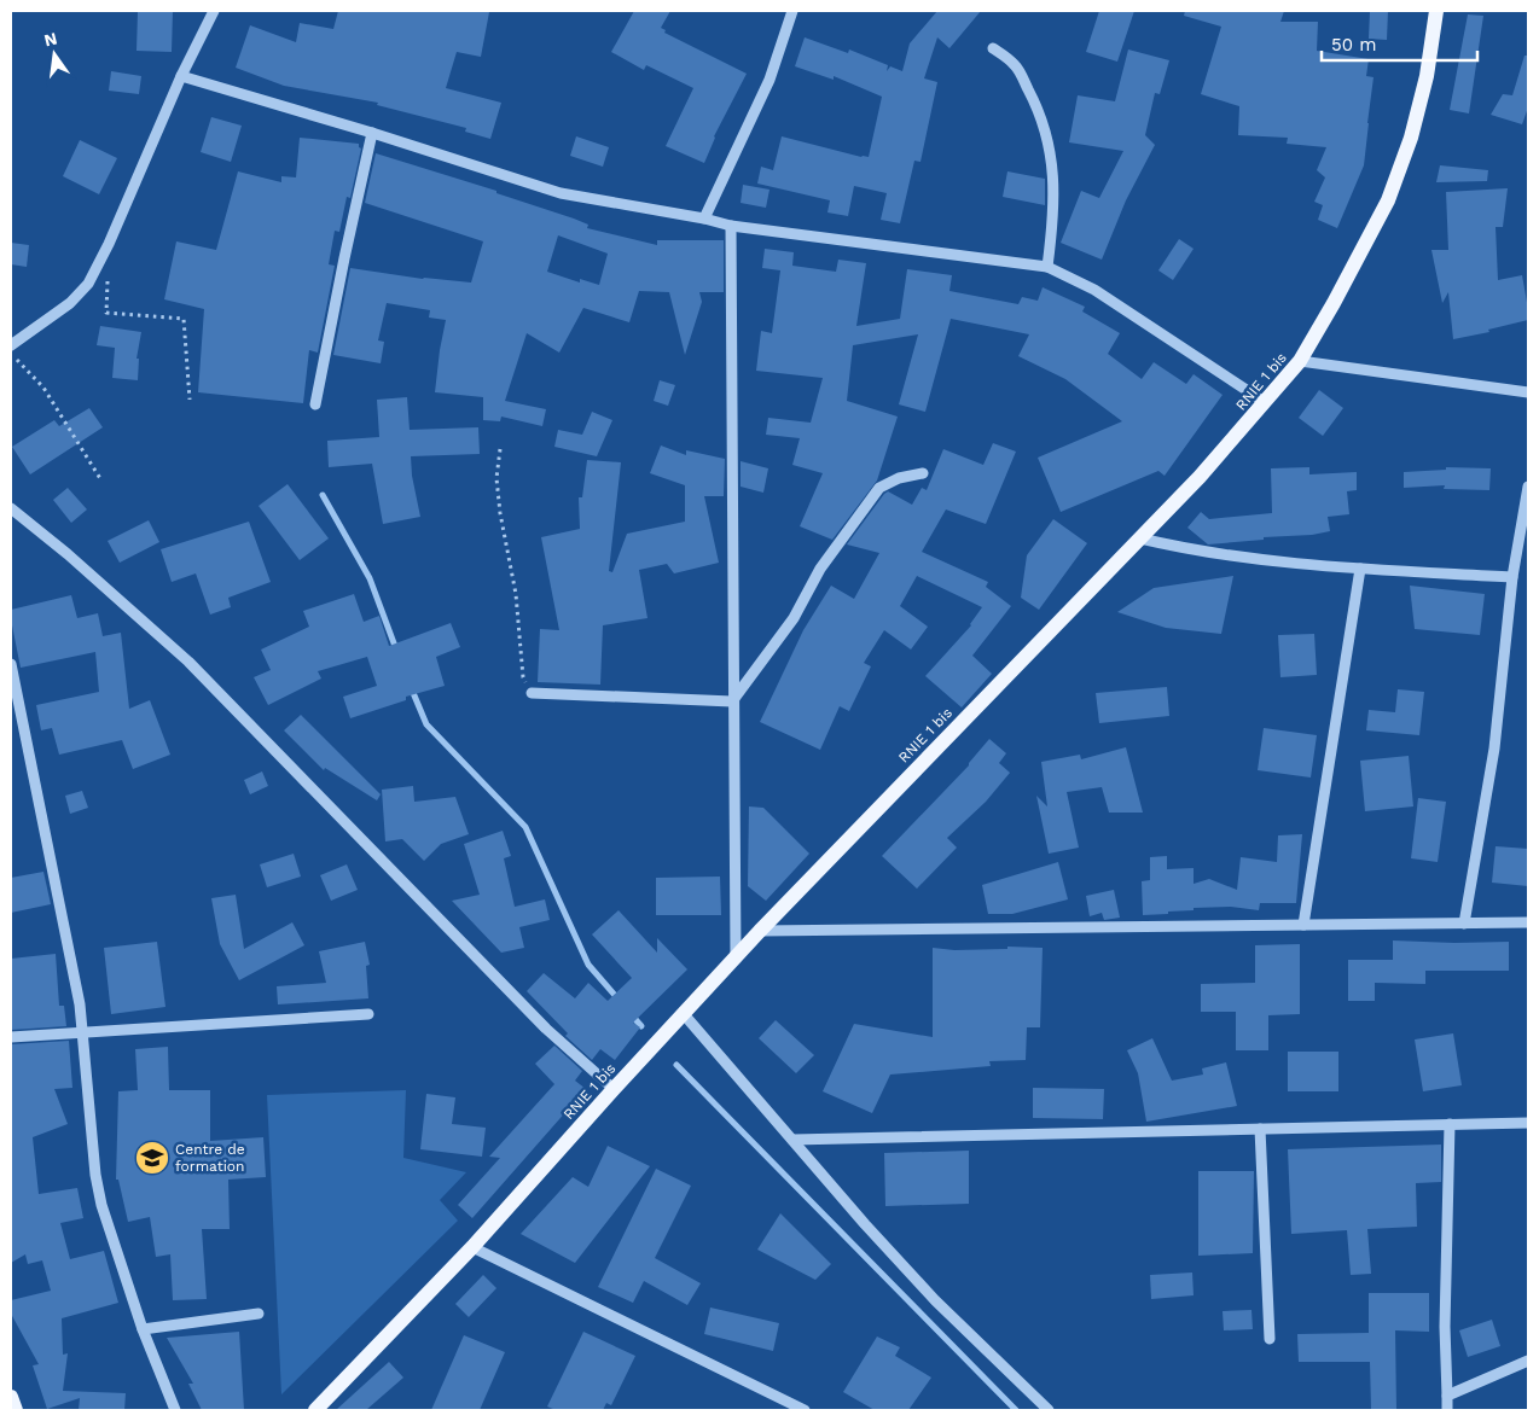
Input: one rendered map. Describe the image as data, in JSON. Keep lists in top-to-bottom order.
{
  "streets": {
    "main road": ["RNIE 1 bis"]
  },
  "places": {
    "school or university": ["Centre de formation"]
  },
  "scale_bar": "50 m",
  "north": "top"
}
